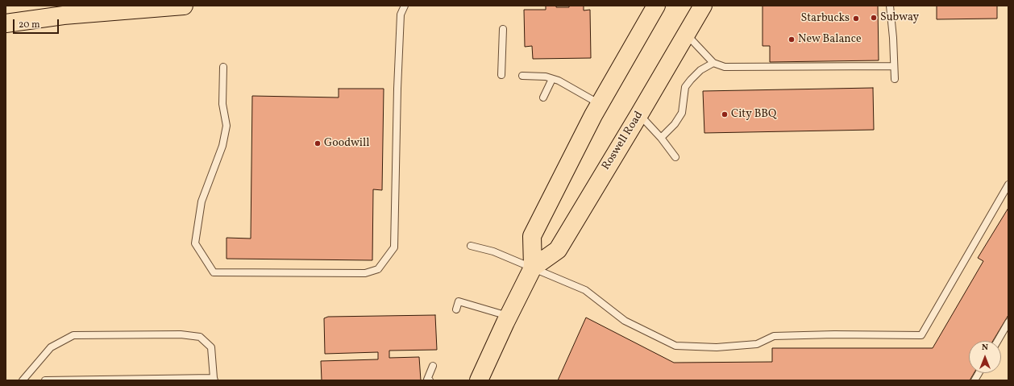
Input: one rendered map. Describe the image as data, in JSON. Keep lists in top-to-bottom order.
{
  "streets": {
    "main road": ["Roswell Road"]
  },
  "places": [
    "Subway",
    "Starbucks",
    "New Balance",
    "City BBQ",
    "Goodwill"
  ],
  "scale_bar": "20 m",
  "north": "top"
}
